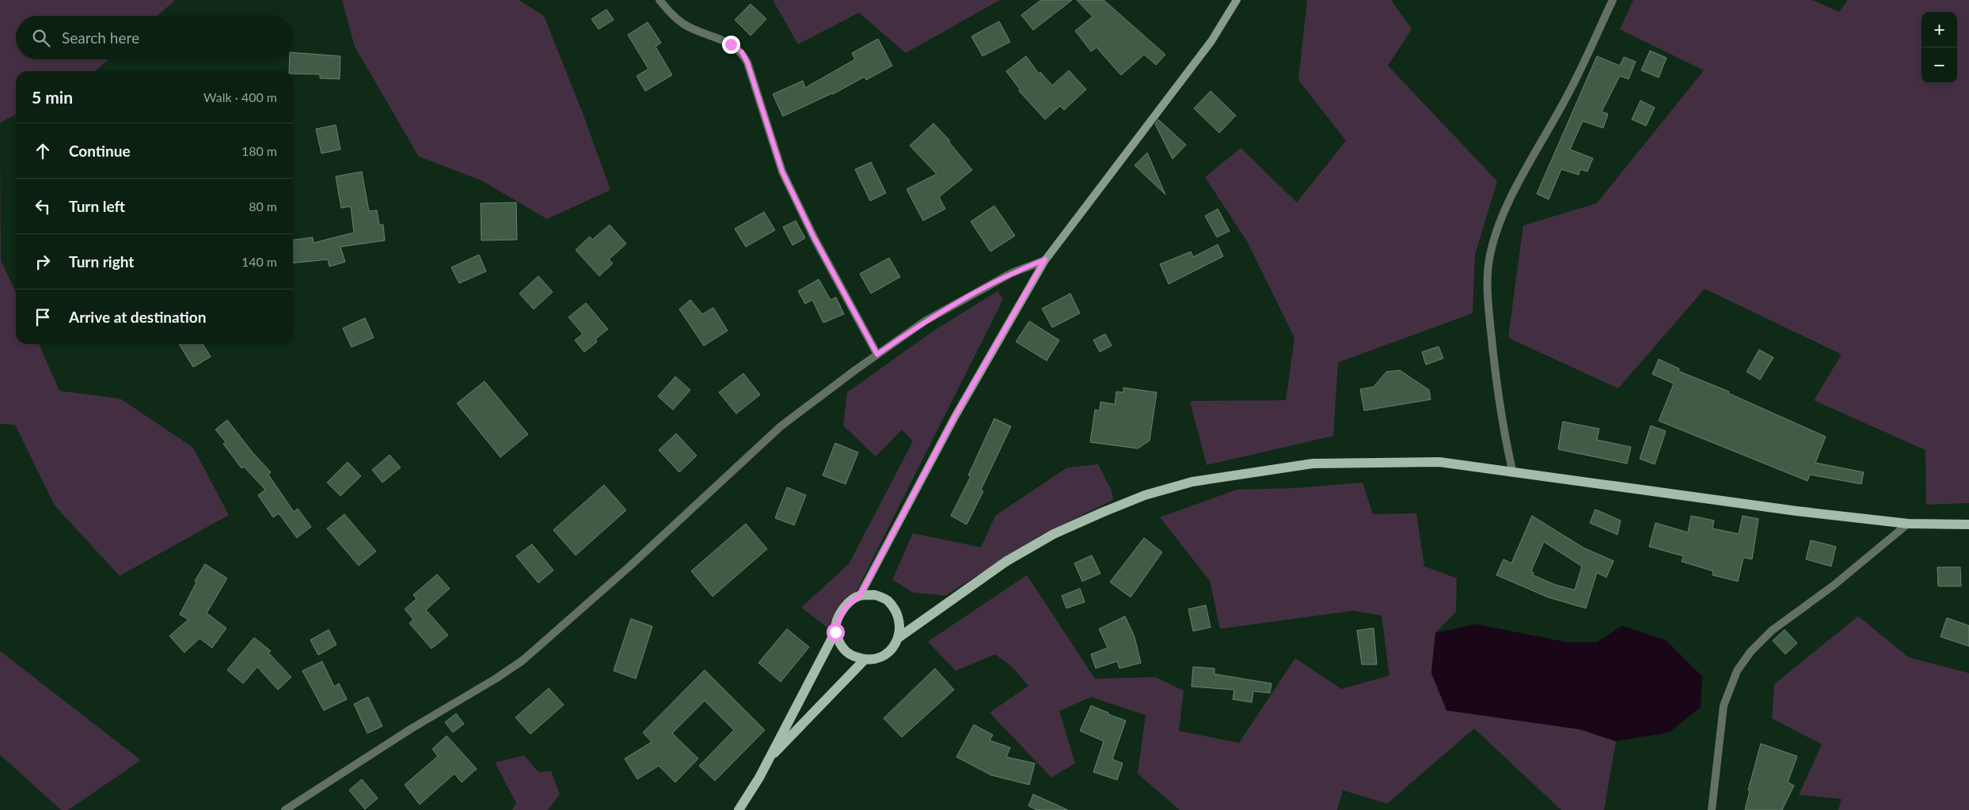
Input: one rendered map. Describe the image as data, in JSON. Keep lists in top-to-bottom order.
{
  "page": {
    "map_buttons": ["+", "−"],
    "search": "Search here",
    "heading": ["5 min", "Walk · 400 m"],
    "list": [
      ["Continue", "180 m"],
      ["Turn left", "80 m"],
      ["Turn right", "140 m"],
      "Arrive at destination"
    ]
  }
}
